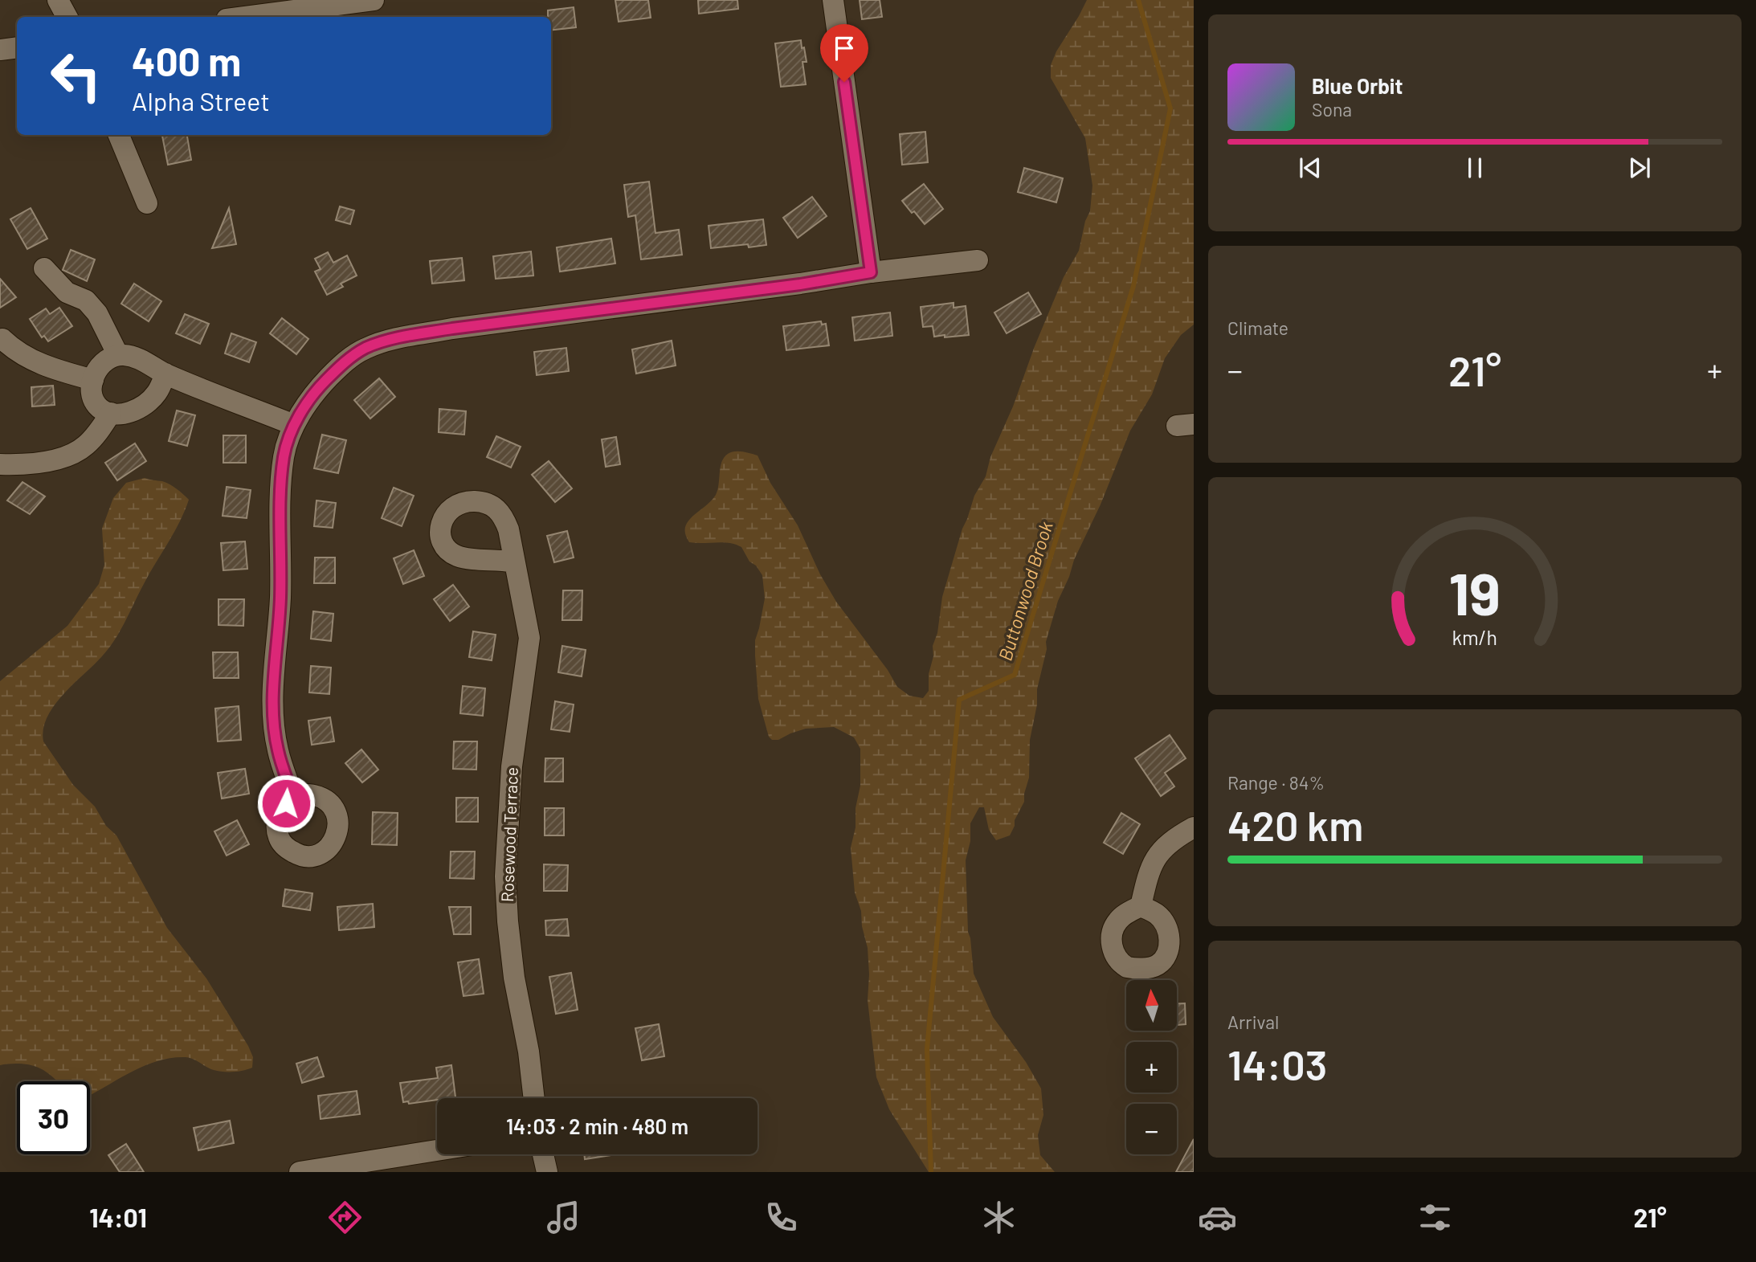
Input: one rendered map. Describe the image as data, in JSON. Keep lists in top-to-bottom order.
{
  "streets": {
    "street": ["Rosewood Terrace"]
  },
  "water": ["Buttonwood Brook"],
  "north": "top",
  "page": {
    "turn": ["400 m", "Alpha Street"],
    "song": ["Blue Orbit", "Sona"],
    "tile": [
      "Climate",
      ["Range · 84%", "420 km"],
      ["Arrival", "14:03"]
    ],
    "heat": ["−", "21°", "+"],
    "map_buttons": ["+", "−"],
    "limit": "30",
    "trip": "14:03 · 2 min · 480 m",
    "tabs": ["14:01", "21°"],
    "gauge": ["19", "km/h"]
  }
}
